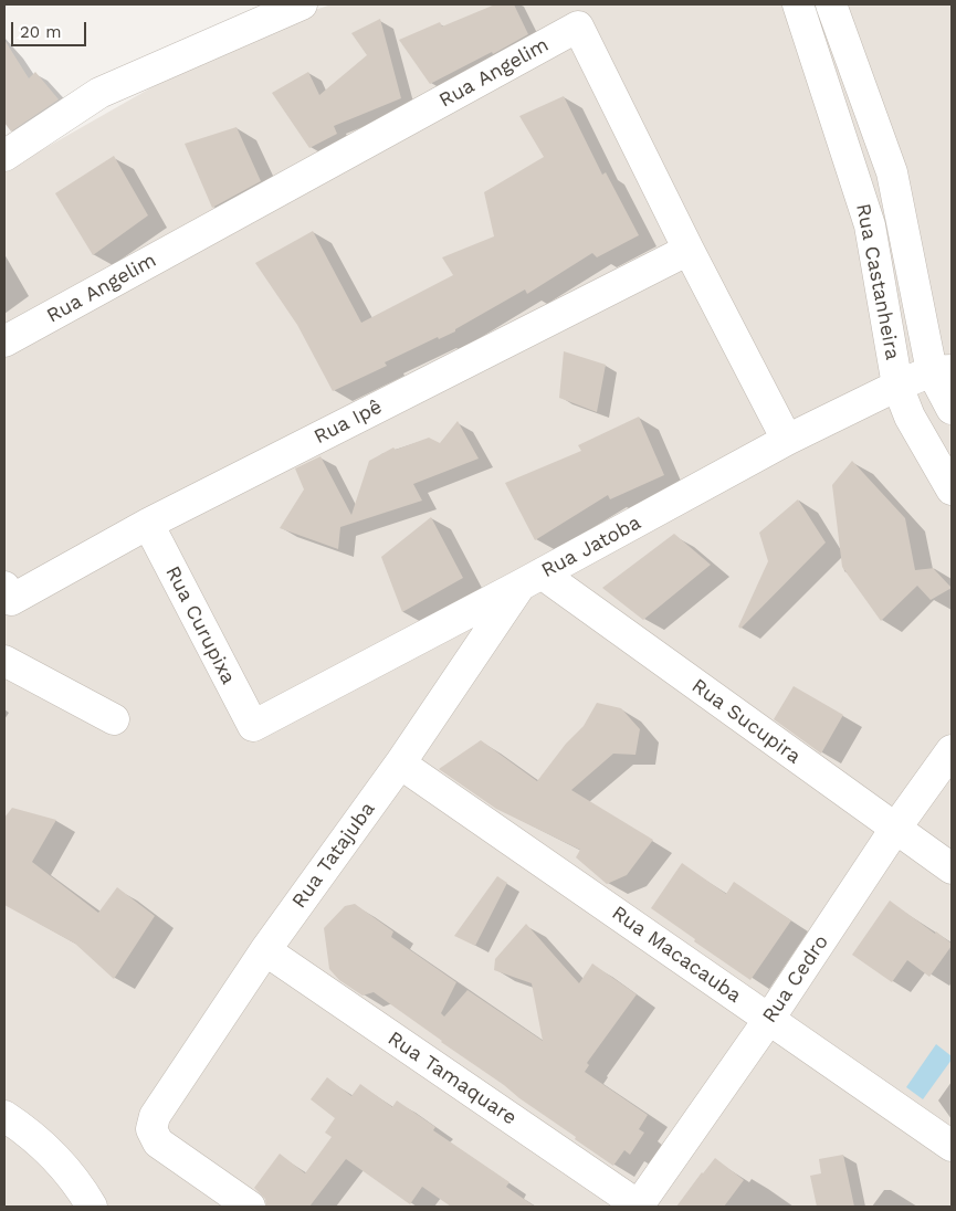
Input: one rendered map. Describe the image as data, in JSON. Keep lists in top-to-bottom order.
{
  "streets": {
    "street": [
      "Rua Angelim",
      "Rua Castanheira",
      "Rua Ipê",
      "Rua Jatoba",
      "Rua Curupixa",
      "Rua Sucupira",
      "Rua Tatajuba",
      "Rua Macacauba",
      "Rua Cedro",
      "Rua Tamaquare"
    ]
  },
  "crossings": [
    ["Rua Angelim", "Rua Ipê"],
    ["Rua Angelim", "Rua Jatoba"],
    ["Rua Castanheira", "Rua Jatoba"],
    ["Rua Ipê", "Rua Curupixa"],
    ["Rua Jatoba", "Rua Curupixa"],
    ["Rua Jatoba", "Rua Sucupira"],
    ["Rua Jatoba", "Rua Tatajuba"],
    ["Rua Sucupira", "Rua Tatajuba"],
    ["Rua Sucupira", "Rua Cedro"],
    ["Rua Tatajuba", "Rua Macacauba"],
    ["Rua Tatajuba", "Rua Tamaquare"],
    ["Rua Macacauba", "Rua Cedro"],
    ["Rua Cedro", "Rua Tamaquare"]
  ],
  "scale_bar": "20 m"
}
